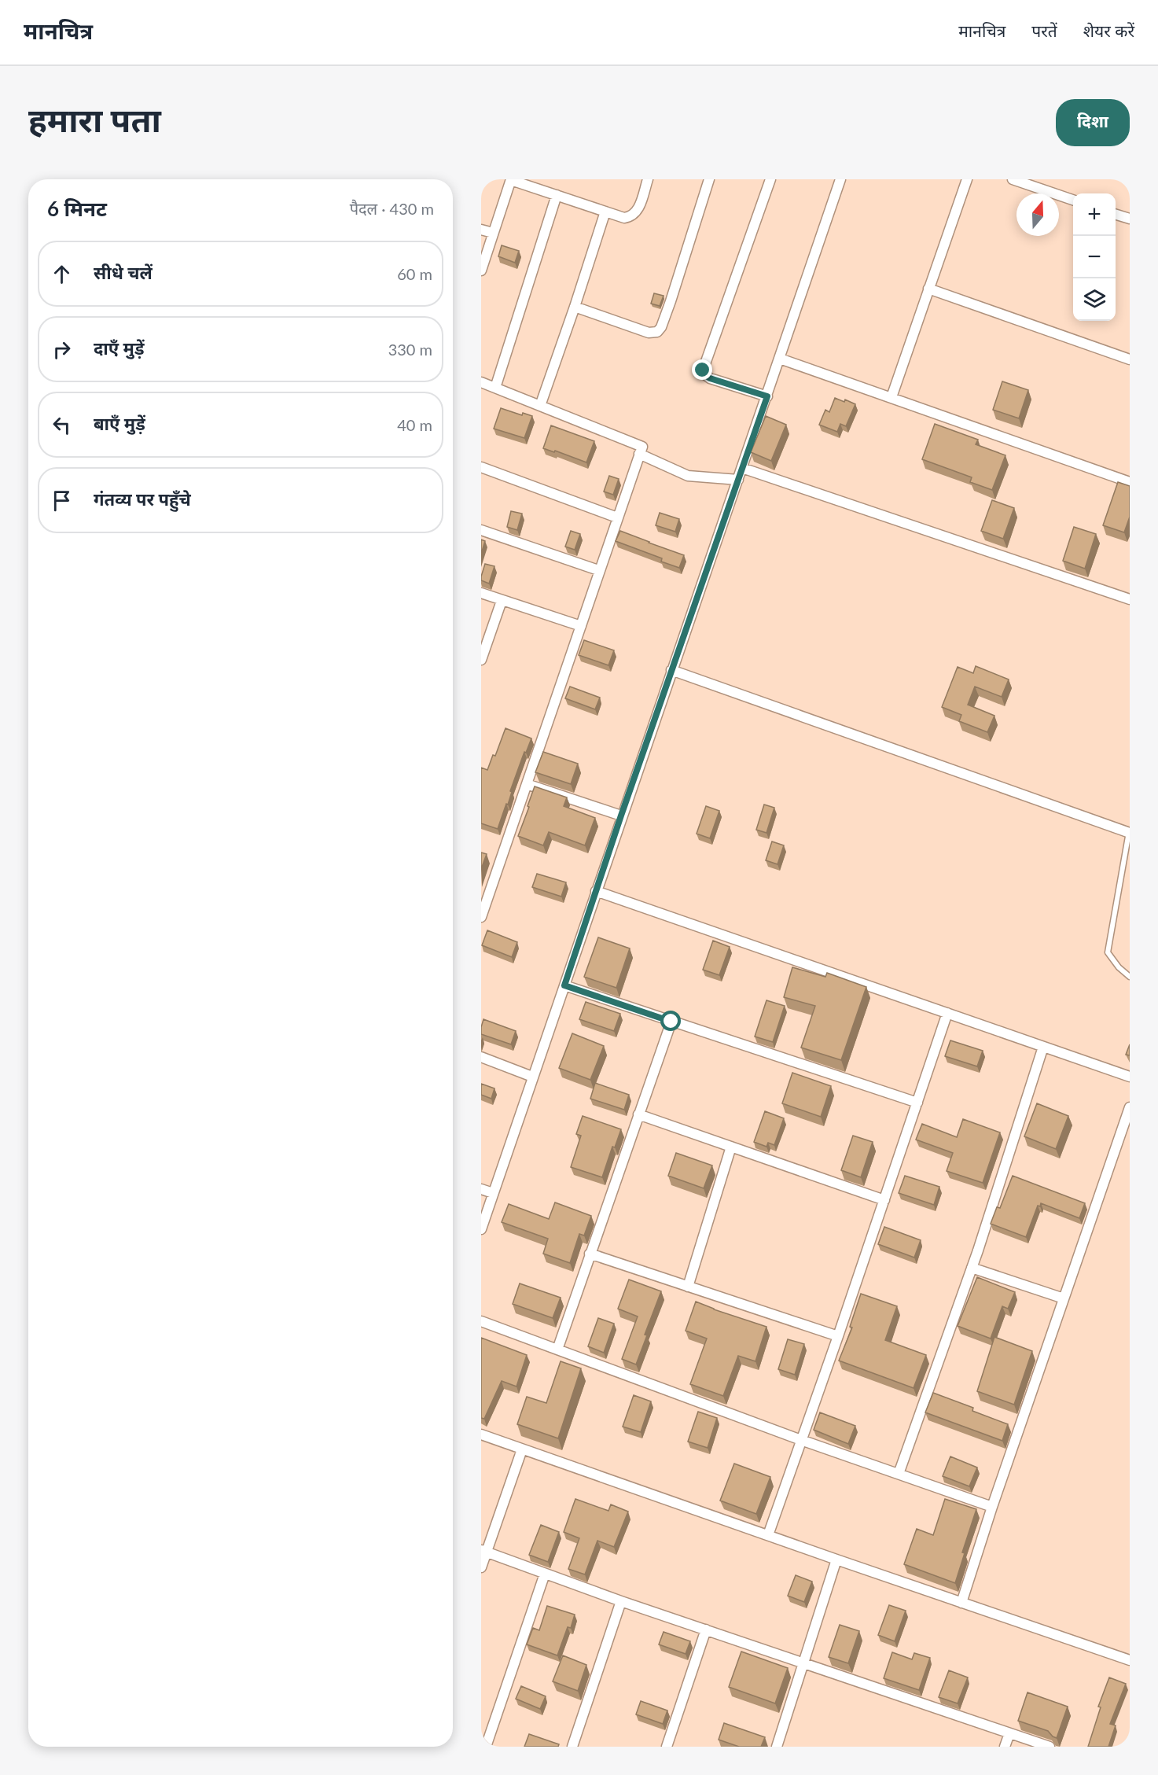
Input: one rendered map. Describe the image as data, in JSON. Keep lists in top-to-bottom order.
{
  "north": "top",
  "page": {
    "header": "मानचित्र",
    "nav": ["मानचित्र", "परतें", "शेयर करें"],
    "buttons": "दिशा",
    "title": "हमारा पता",
    "heading": ["6 मिनट", "पैदल · 430 m"],
    "map_buttons": ["+", "−"],
    "list": [
      ["सीधे चलें", "60 m"],
      ["दाएँ मुड़ें", "330 m"],
      ["बाएँ मुड़ें", "40 m"],
      "गंतव्य पर पहुँचे"
    ]
  }
}
